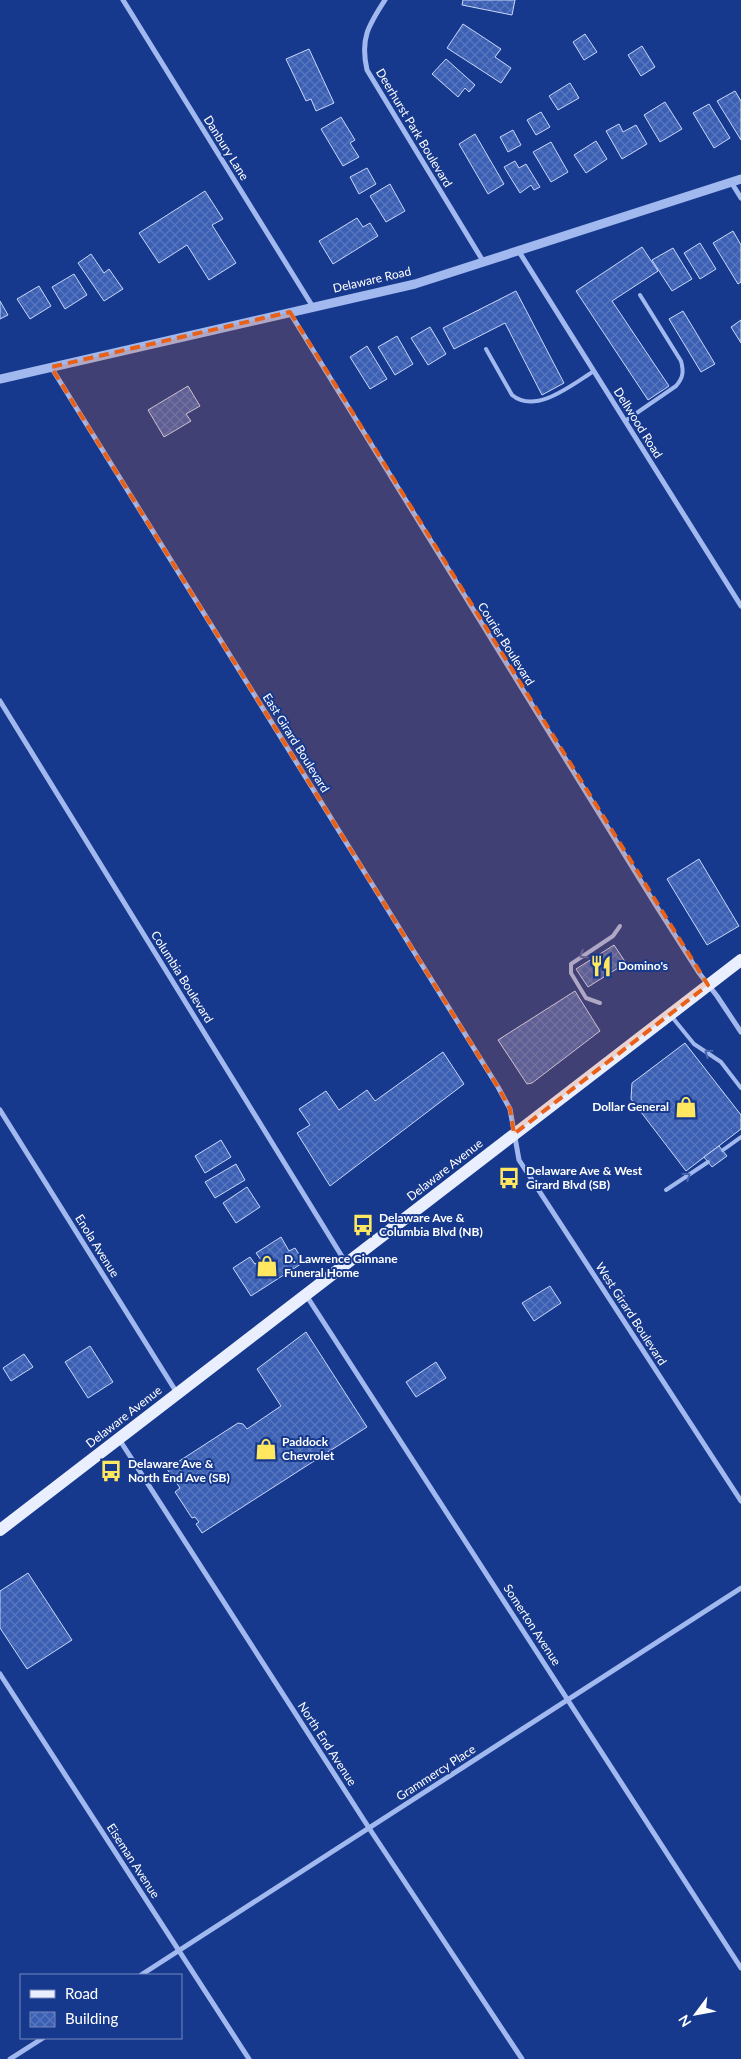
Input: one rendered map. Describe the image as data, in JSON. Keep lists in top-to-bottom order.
{
  "streets": {
    "main road": ["Delaware Avenue"],
    "street": [
      "Deerhurst Park Boulevard",
      "Danbury Lane",
      "Delaware Road",
      "Dellwood Road",
      "Courier Boulevard",
      "East Girard Boulevard",
      "Columbia Boulevard",
      "Enola Avenue",
      "West Girard Boulevard",
      "Somerton Avenue",
      "North End Avenue",
      "Grammercy Place",
      "Eiseman Avenue"
    ]
  },
  "crossings": [
    ["Deerhurst Park Boulevard", "Delaware Road"],
    ["Danbury Lane", "Delaware Road"],
    ["Delaware Road", "Dellwood Road"],
    ["Delaware Road", "Courier Boulevard"],
    ["Delaware Road", "East Girard Boulevard"],
    ["Courier Boulevard", "Delaware Avenue"],
    ["East Girard Boulevard", "Delaware Avenue"],
    ["East Girard Boulevard", "West Girard Boulevard"],
    ["Columbia Boulevard", "Delaware Avenue"],
    ["Delaware Avenue", "Enola Avenue"],
    ["Delaware Avenue", "West Girard Boulevard"],
    ["Delaware Avenue", "Somerton Avenue"],
    ["Delaware Avenue", "North End Avenue"],
    ["Somerton Avenue", "Grammercy Place"],
    ["North End Avenue", "Grammercy Place"],
    ["Grammercy Place", "Eiseman Avenue"]
  ],
  "places": {
    "restaurant": ["Domino's"],
    "shop": ["Dollar General", "D. Lawrence Ginnane Funeral Home", "Paddock Chevrolet"],
    "bus stop": ["Delaware Ave & West Girard Blvd (SB)", "Delaware Ave & Columbia Blvd (NB)", "Delaware Ave & North End Ave (SB)"]
  },
  "legend": ["Road", "Building"],
  "north": "bottom left"
}
